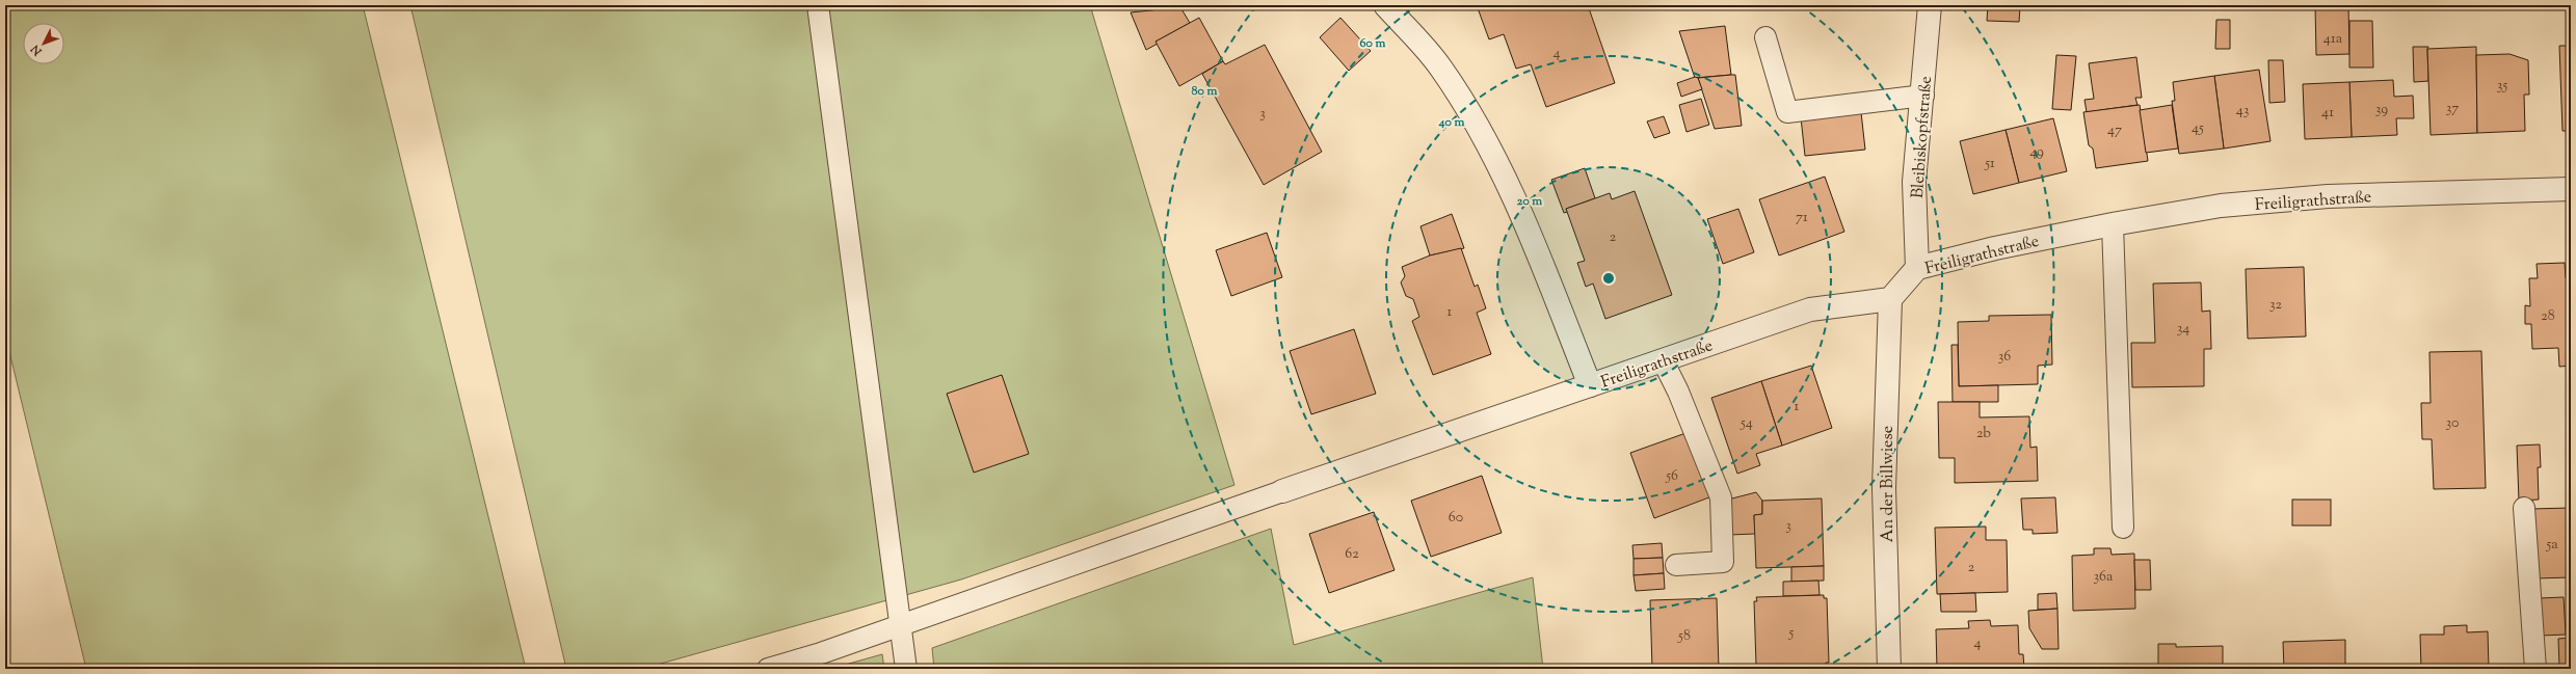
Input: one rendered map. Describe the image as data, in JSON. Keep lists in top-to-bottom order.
{
  "streets": {
    "street": ["Bleibiskopfstraße", "Freiligrathstraße", "An der Billwiese"]
  },
  "crossings": [
    ["Bleibiskopfstraße", "Freiligrathstraße"],
    ["Freiligrathstraße", "An der Billwiese"]
  ],
  "house_numbers": [
    "41a",
    "4",
    "35",
    "37",
    "39",
    "43",
    "41",
    "3",
    "45",
    "47",
    "49",
    "51",
    "71",
    "2",
    "32",
    "1",
    "28",
    "34",
    "36",
    "1",
    "54",
    "30",
    "2b",
    "56",
    "60",
    "3",
    "5a",
    "62",
    "2",
    "36a",
    "5",
    "58",
    "4"
  ],
  "north": "bottom left",
  "rings": [
    "60 m",
    "80 m",
    "40 m",
    "20 m"
  ]
}
